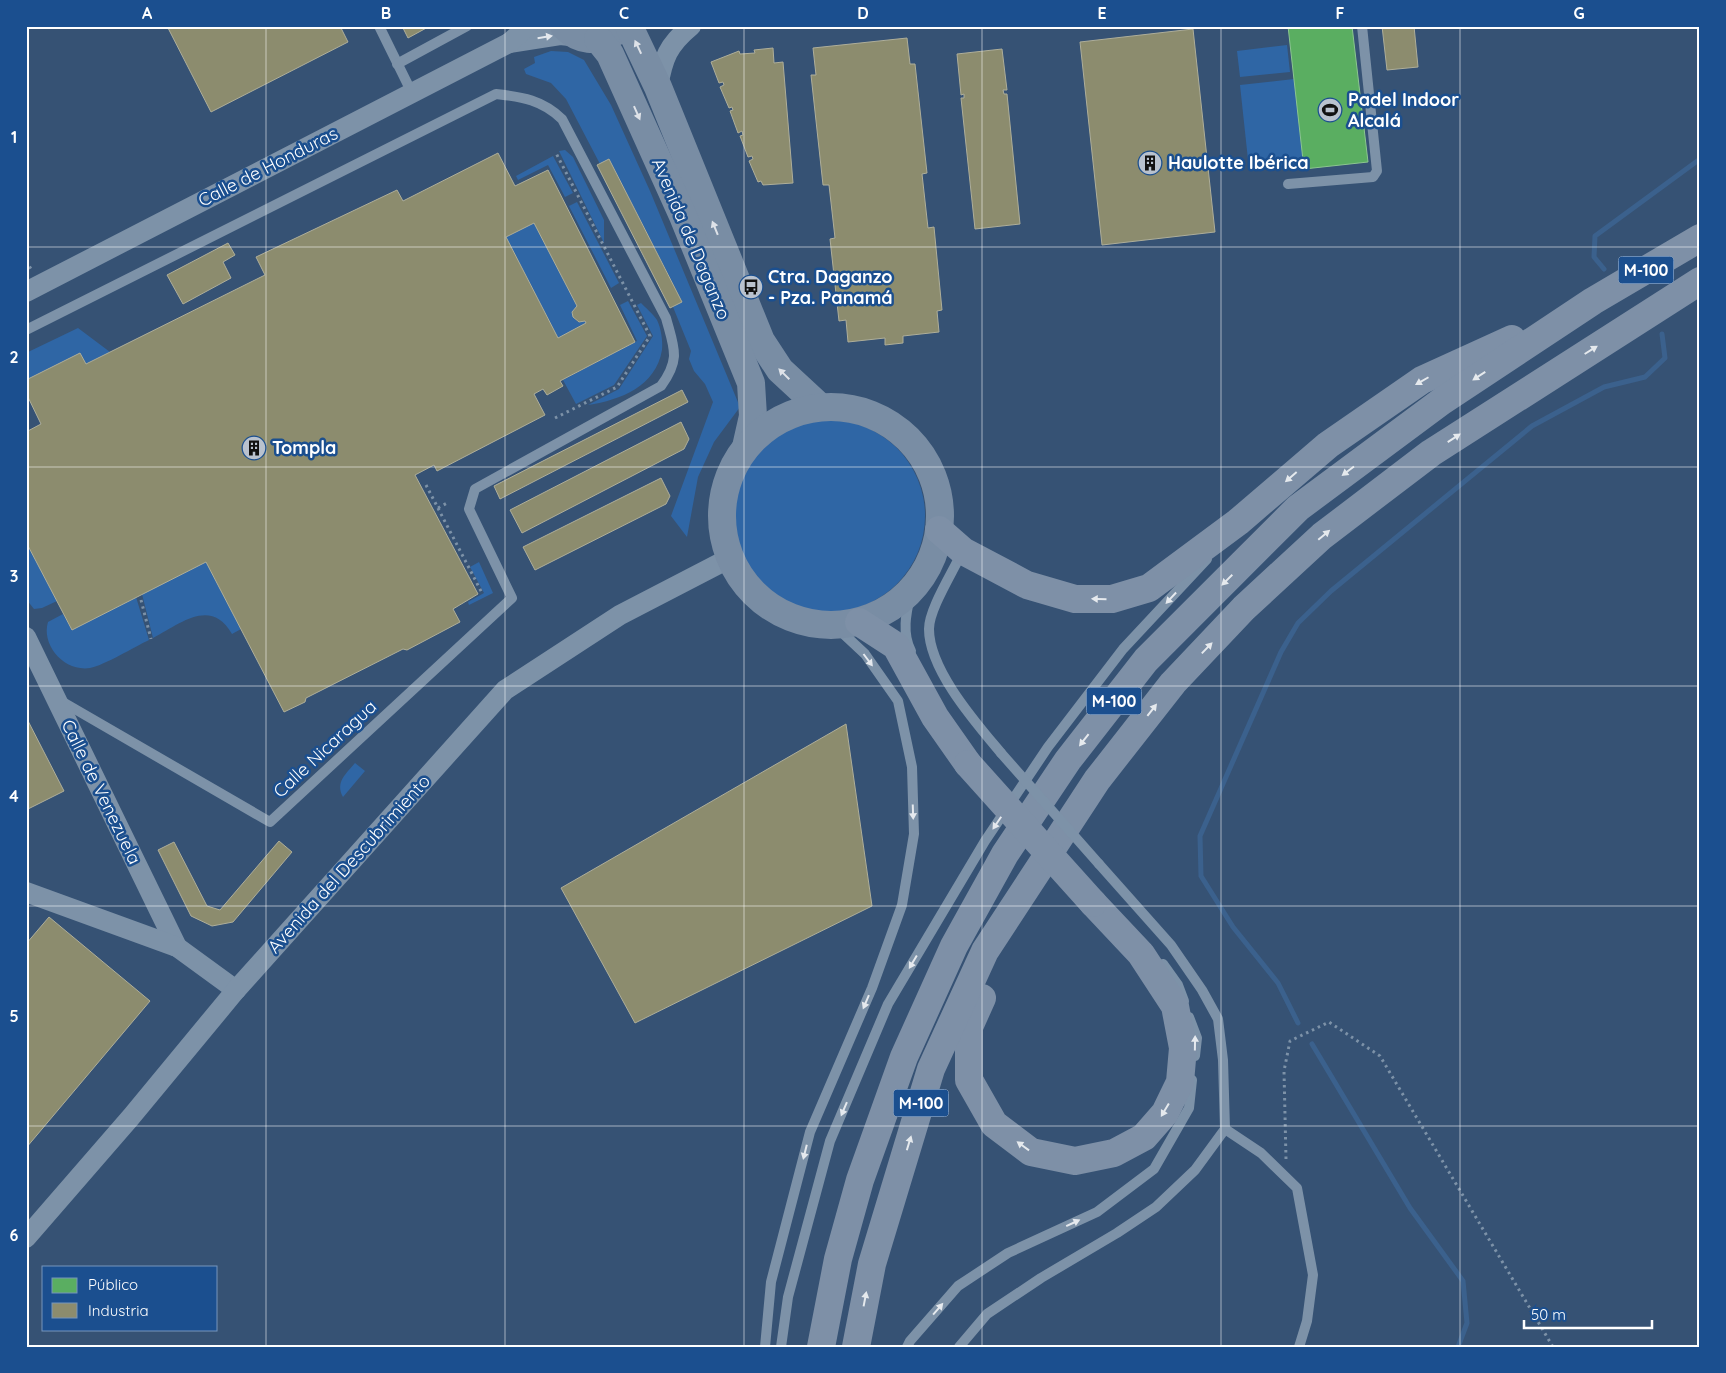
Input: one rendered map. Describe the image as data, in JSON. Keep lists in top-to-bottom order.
{
  "streets": {
    "highway": ["M-100"],
    "main road": ["Avenida de Daganzo"],
    "street": ["Calle de Honduras", "Calle de Venezuela", "Avenida del Descubrimiento"],
    "lane": ["Calle Nicaragua"]
  },
  "crossings": [
    ["Calle de Honduras", "Avenida de Daganzo"],
    ["Calle Nicaragua", "Calle de Venezuela"]
  ],
  "places": {
    "sports": ["Padel Indoor Alcalá"],
    "building": ["Haulotte Ibérica", "Tompla"],
    "bus stop": ["Ctra. Daganzo - Pza. Panamá"]
  },
  "legend": ["Público", "Industria"],
  "scale_bar": "50 m",
  "grid": {
    "columns": [
      "A",
      "B",
      "C",
      "D",
      "E",
      "F",
      "G"
    ],
    "rows": [
      "1",
      "2",
      "3",
      "4",
      "5",
      "6"
    ]
  }
}
